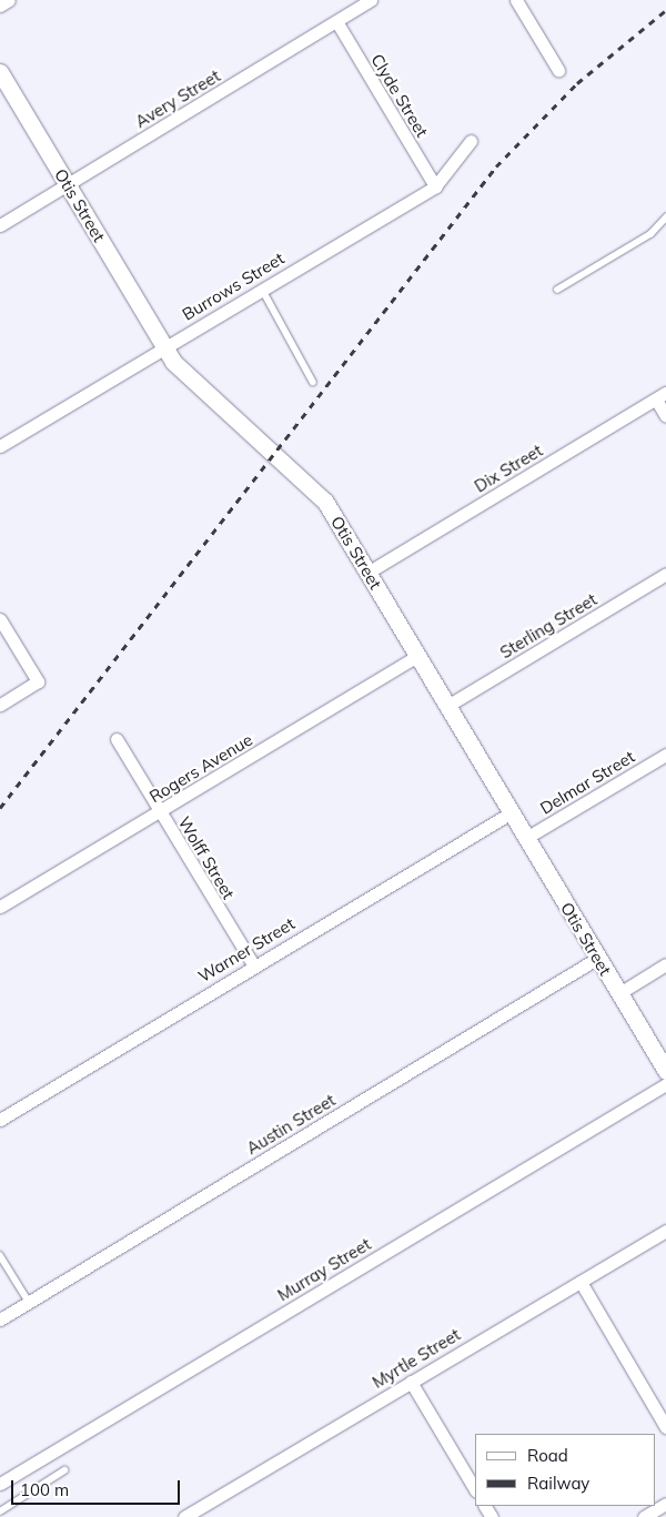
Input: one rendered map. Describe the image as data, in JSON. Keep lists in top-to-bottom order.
{
  "streets": {
    "street": [
      "Clyde Street",
      "Avery Street",
      "Otis Street",
      "Burrows Street",
      "Dix Street",
      "Sterling Street",
      "Rogers Avenue",
      "Delmar Street",
      "Wolff Street",
      "Warner Street",
      "Austin Street",
      "Murray Street",
      "Myrtle Street"
    ]
  },
  "crossings": [
    ["Clyde Street", "Avery Street"],
    ["Clyde Street", "Burrows Street"],
    ["Avery Street", "Otis Street"],
    ["Otis Street", "Burrows Street"],
    ["Otis Street", "Dix Street"],
    ["Otis Street", "Sterling Street"],
    ["Otis Street", "Rogers Avenue"],
    ["Otis Street", "Delmar Street"],
    ["Otis Street", "Warner Street"],
    ["Otis Street", "Austin Street"],
    ["Rogers Avenue", "Wolff Street"],
    ["Wolff Street", "Warner Street"]
  ],
  "legend": ["Road", "Railway"],
  "scale_bar": "100 m"
}
